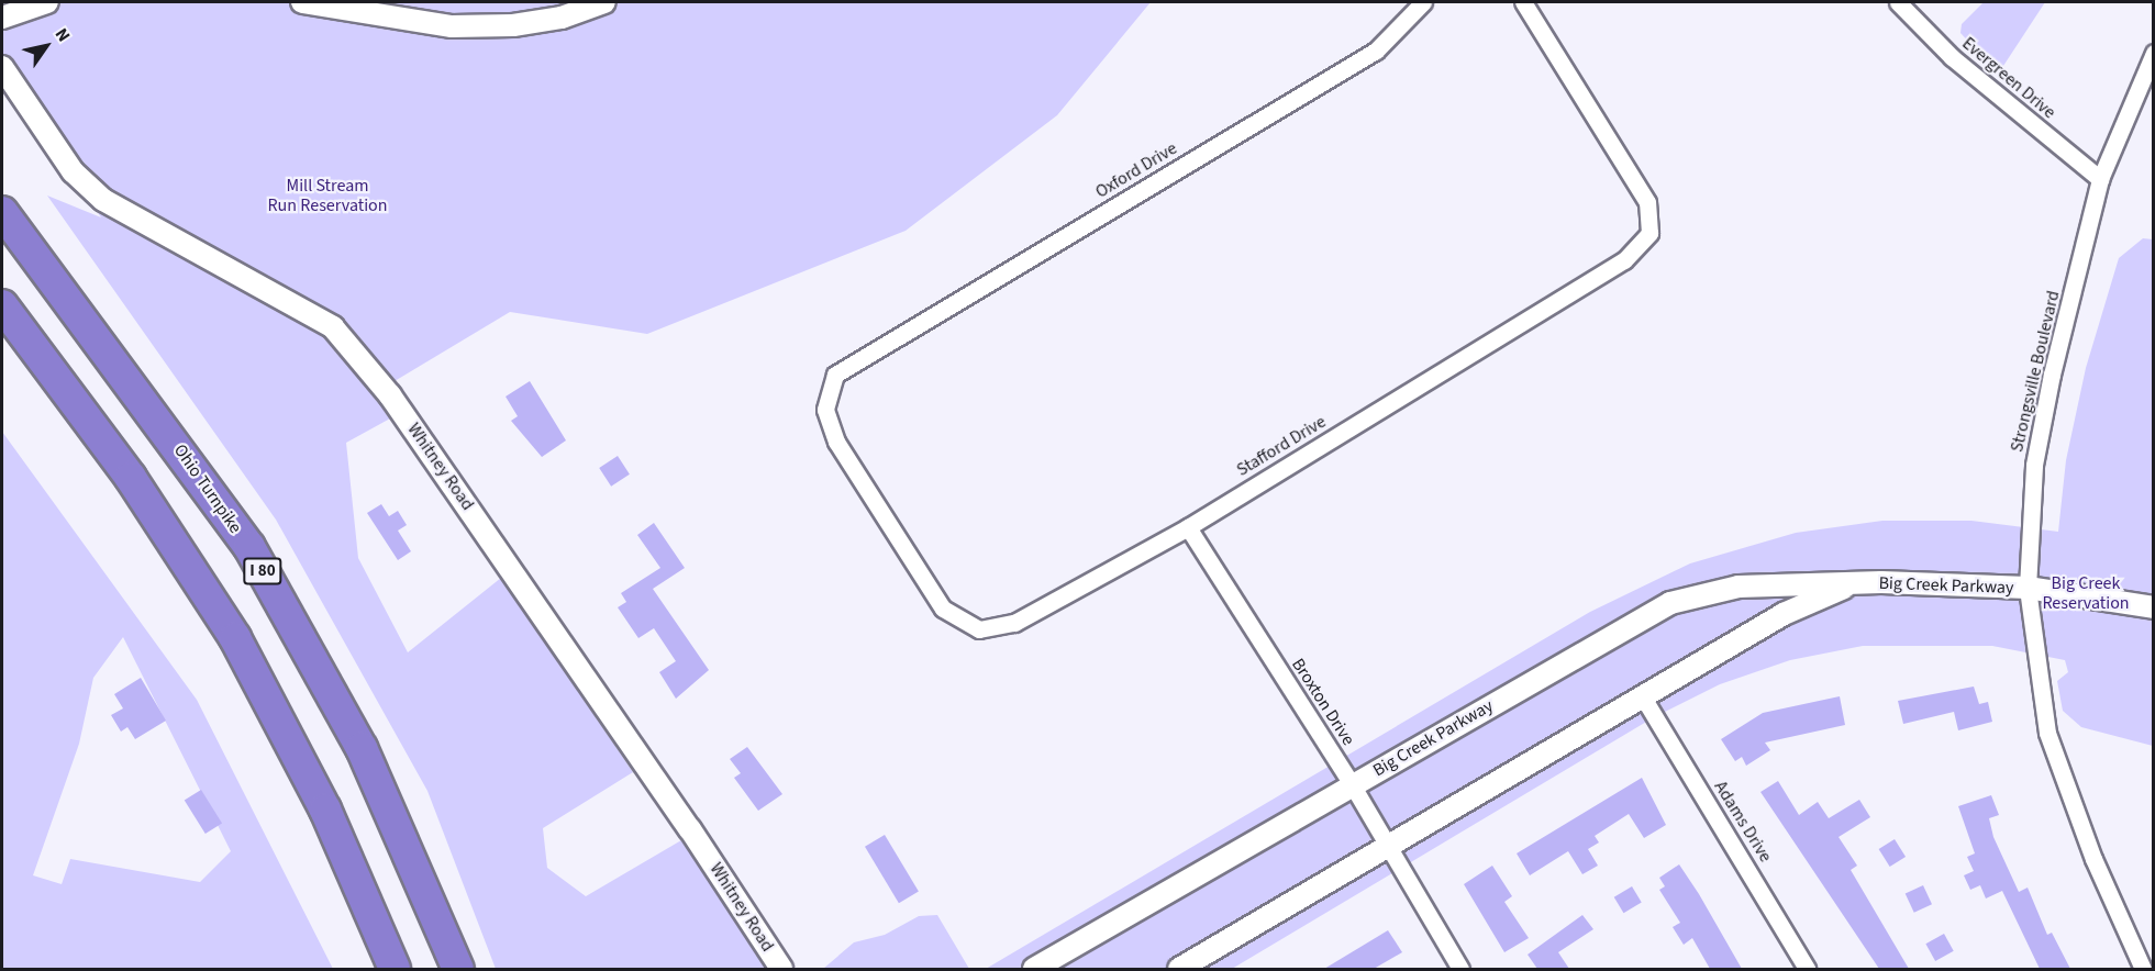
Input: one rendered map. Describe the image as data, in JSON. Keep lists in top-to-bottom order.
{
  "streets": {
    "highway": ["Ohio Turnpike", "I 80"],
    "street": [
      "Evergreen Drive",
      "Oxford Drive",
      "Strongsville Boulevard",
      "Stafford Drive",
      "Whitney Road",
      "Big Creek Parkway",
      "Broxton Drive",
      "Adams Drive"
    ]
  },
  "crossings": [
    ["Evergreen Drive", "Strongsville Boulevard"],
    ["Oxford Drive", "Stafford Drive"],
    ["Strongsville Boulevard", "Big Creek Parkway"],
    ["Stafford Drive", "Broxton Drive"],
    ["Big Creek Parkway", "Broxton Drive"],
    ["Big Creek Parkway", "Adams Drive"]
  ],
  "parks": ["Mill Stream Run Reservation", "Big Creek Reservation"],
  "north": "top right"
}
